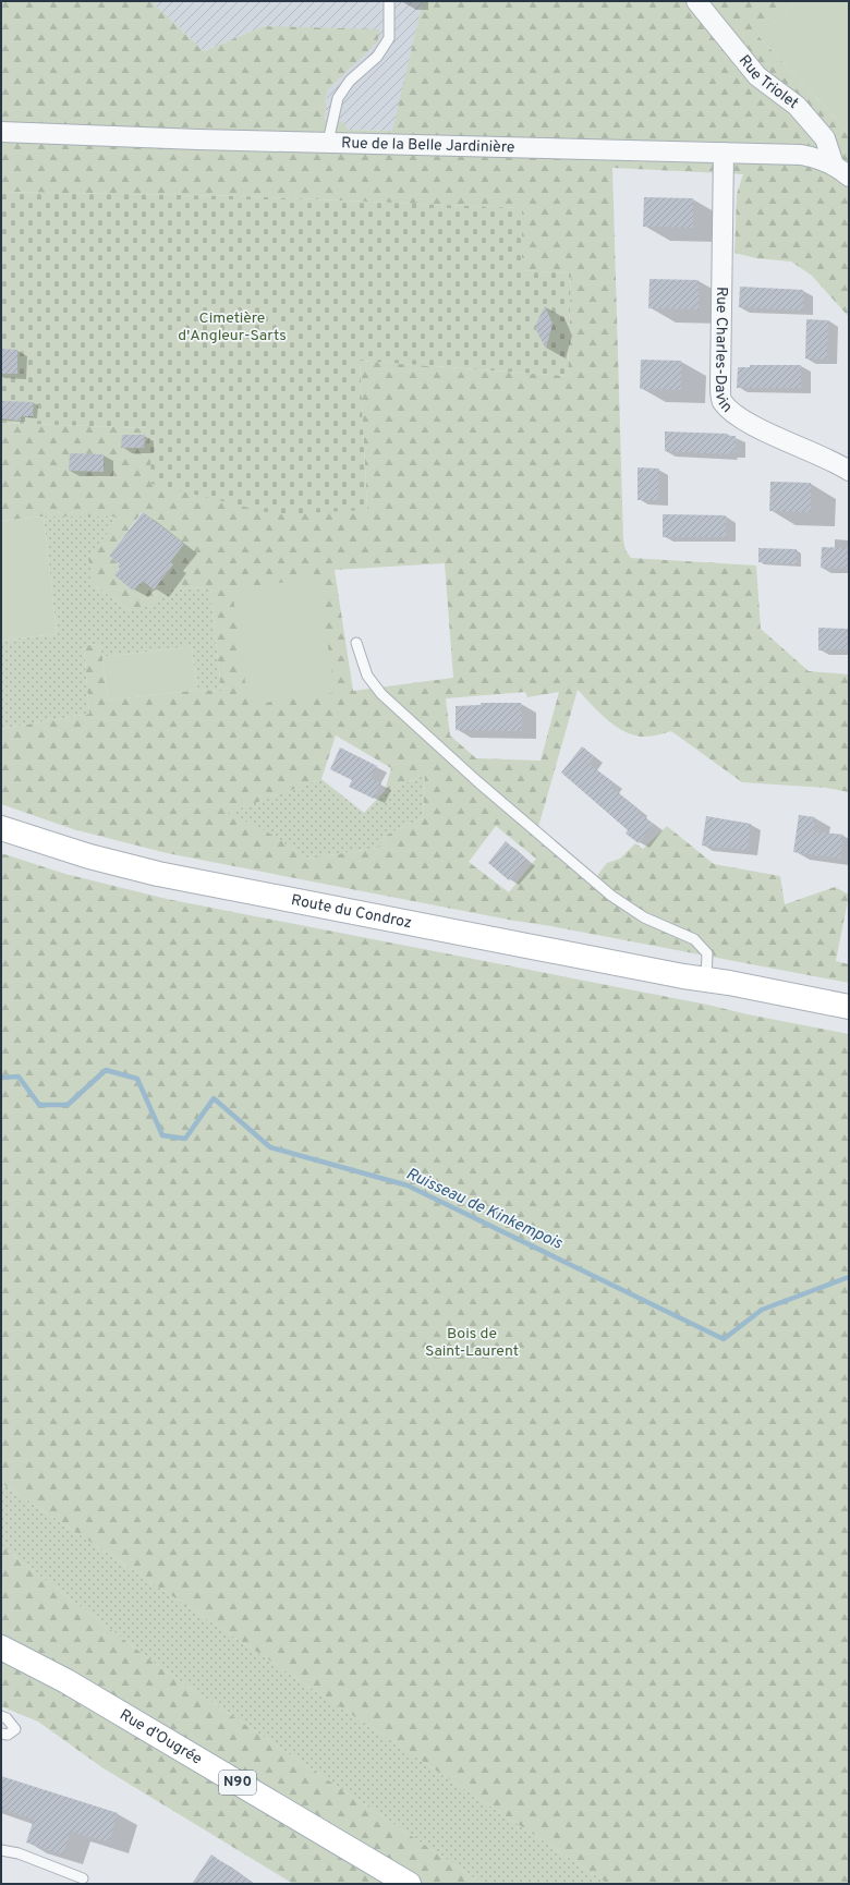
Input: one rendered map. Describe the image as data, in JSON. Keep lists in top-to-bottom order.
{
  "streets": {
    "main road": ["Route du Condroz", "Rue d'Ougrée", "N90"],
    "street": ["Rue Triolet", "Rue de la Belle Jardinière", "Rue Charles-Davin"]
  },
  "crossings": [
    ["Rue Triolet", "Rue de la Belle Jardinière"],
    ["Rue de la Belle Jardinière", "Rue Charles-Davin"]
  ],
  "water": ["Ruisseau de Kinkempois"],
  "parks": ["Cimetière d'Angleur-Sarts", "Bois de Saint-Laurent"]
}
